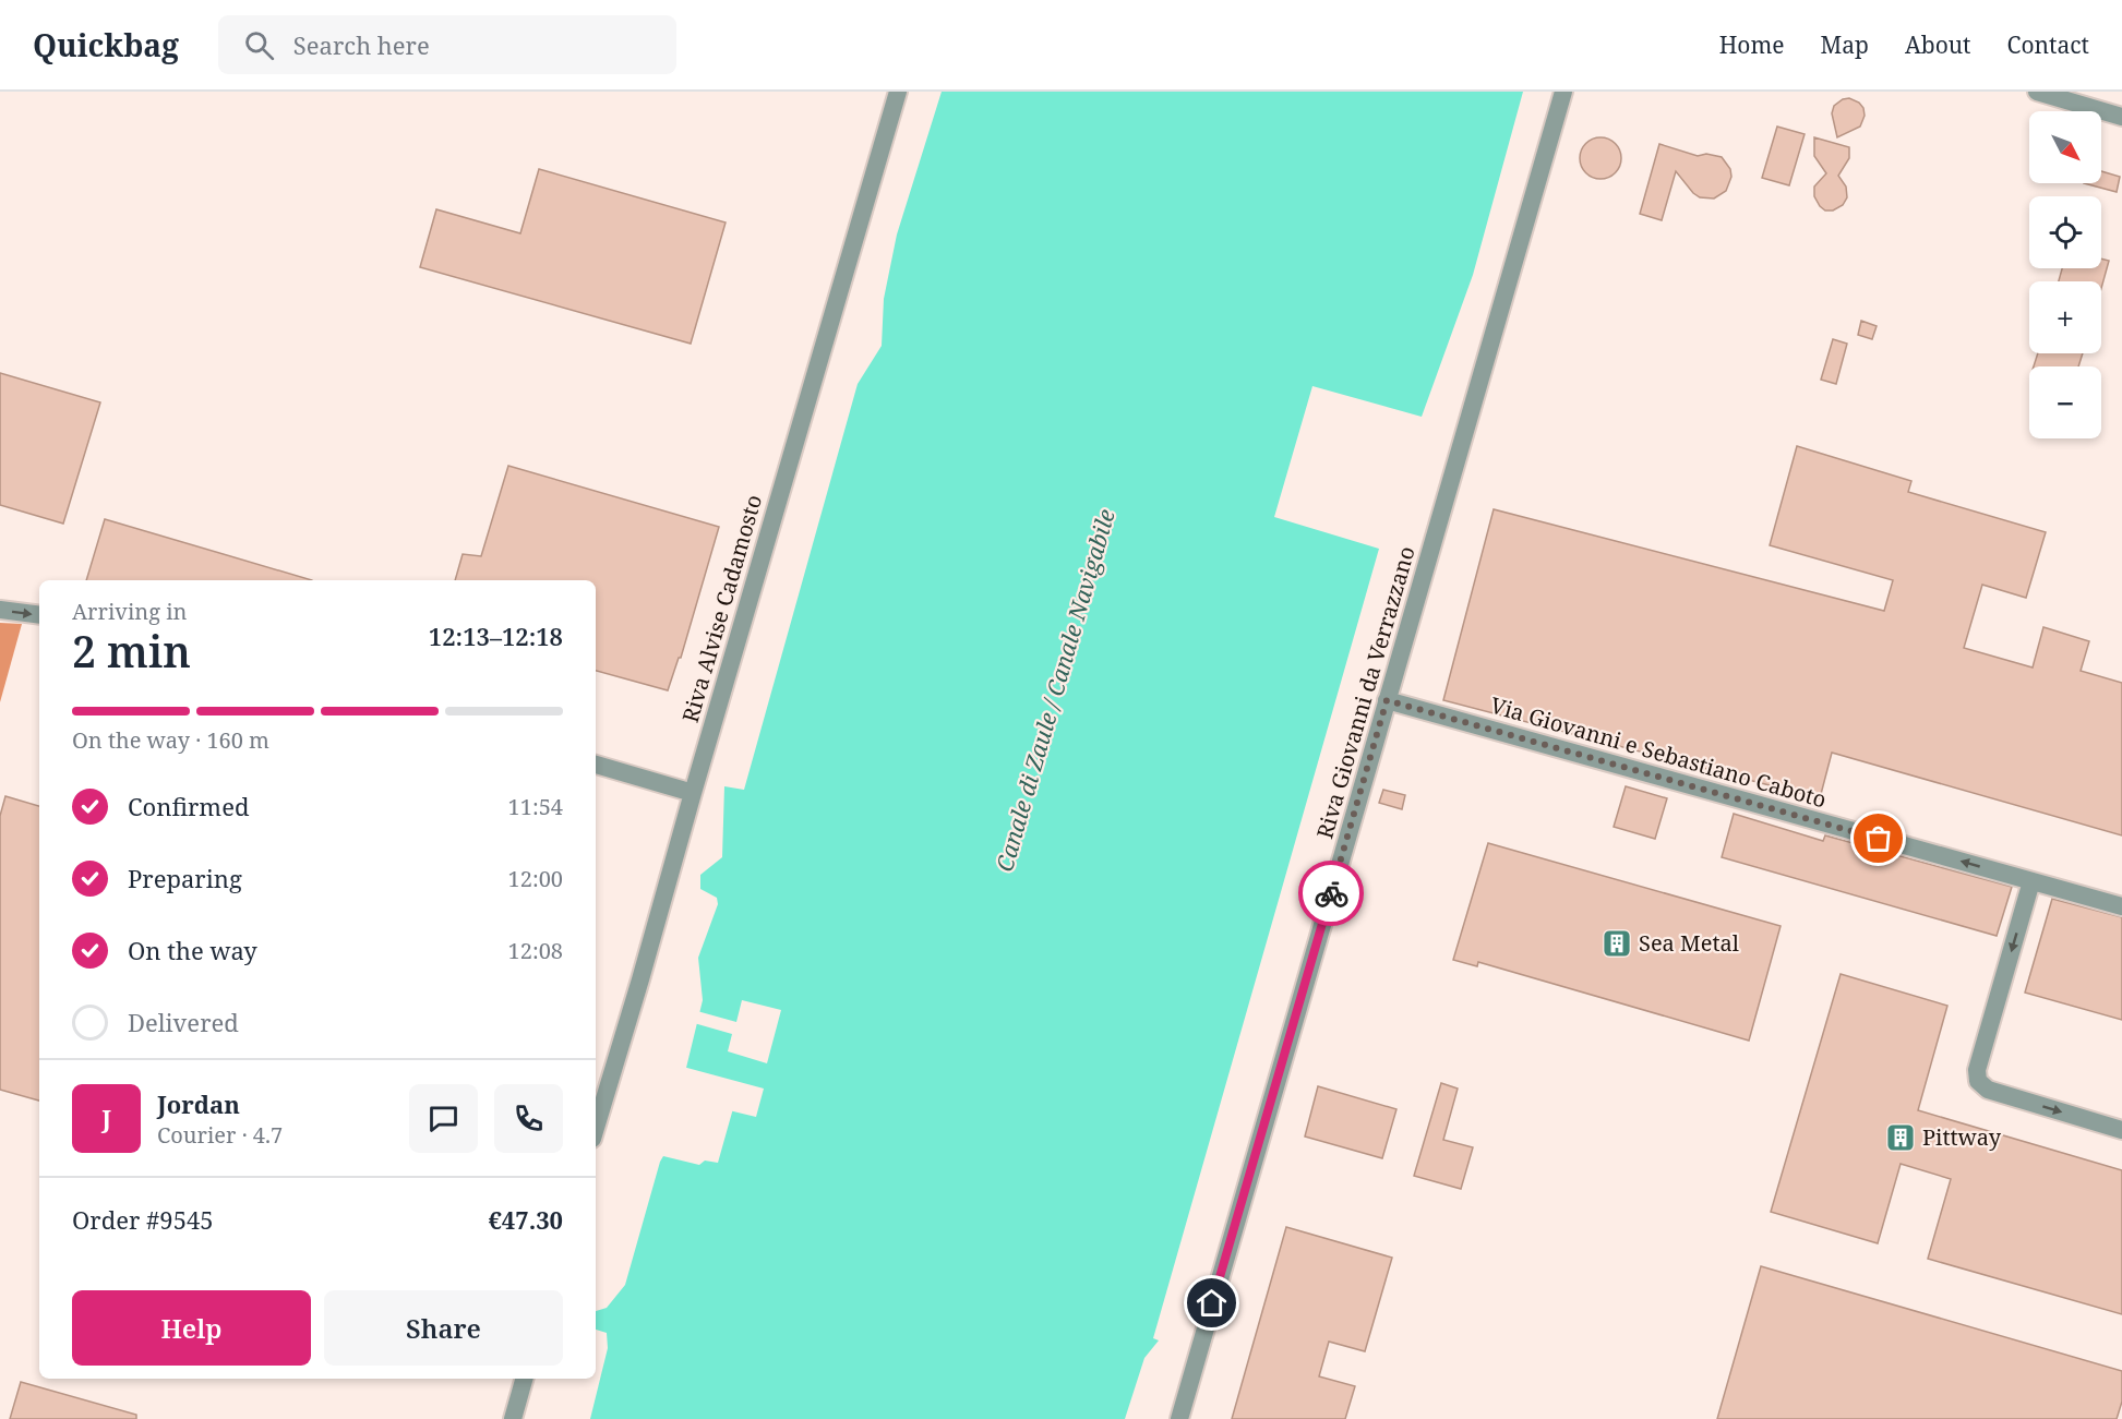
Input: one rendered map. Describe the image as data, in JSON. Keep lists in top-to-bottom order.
{
  "streets": {
    "street": ["Riva Alvise Cadamosto", "Riva Giovanni da Verrazzano", "Via Giovanni e Sebastiano Caboto"]
  },
  "crossings": [
    ["Riva Giovanni da Verrazzano", "Via Giovanni e Sebastiano Caboto"]
  ],
  "one_way": ["Via Giovanni e Sebastiano Caboto"],
  "water": ["Canale di Zaule / Canale Navigabile"],
  "places": {
    "building": ["Sea Metal", "Pittway"]
  },
  "north": "bottom right",
  "page": {
    "header": "Quickbag",
    "search": "Search here",
    "nav": [
      "Home",
      "Map",
      "About",
      "Contact"
    ],
    "map_buttons": ["+", "−"],
    "heading": ["2 min", "Arriving in", "12:13–12:18"],
    "panel": [
      "Jordan",
      "Courier · 4.7",
      "Order #9545",
      "€47.30"
    ],
    "bar": "On the way · 160 m",
    "list": [
      ["Confirmed", "11:54"],
      ["Preparing", "12:00"],
      ["On the way", "12:08"],
      "Delivered"
    ],
    "round": "J",
    "buttons": ["Help", "Share"]
  }
}
